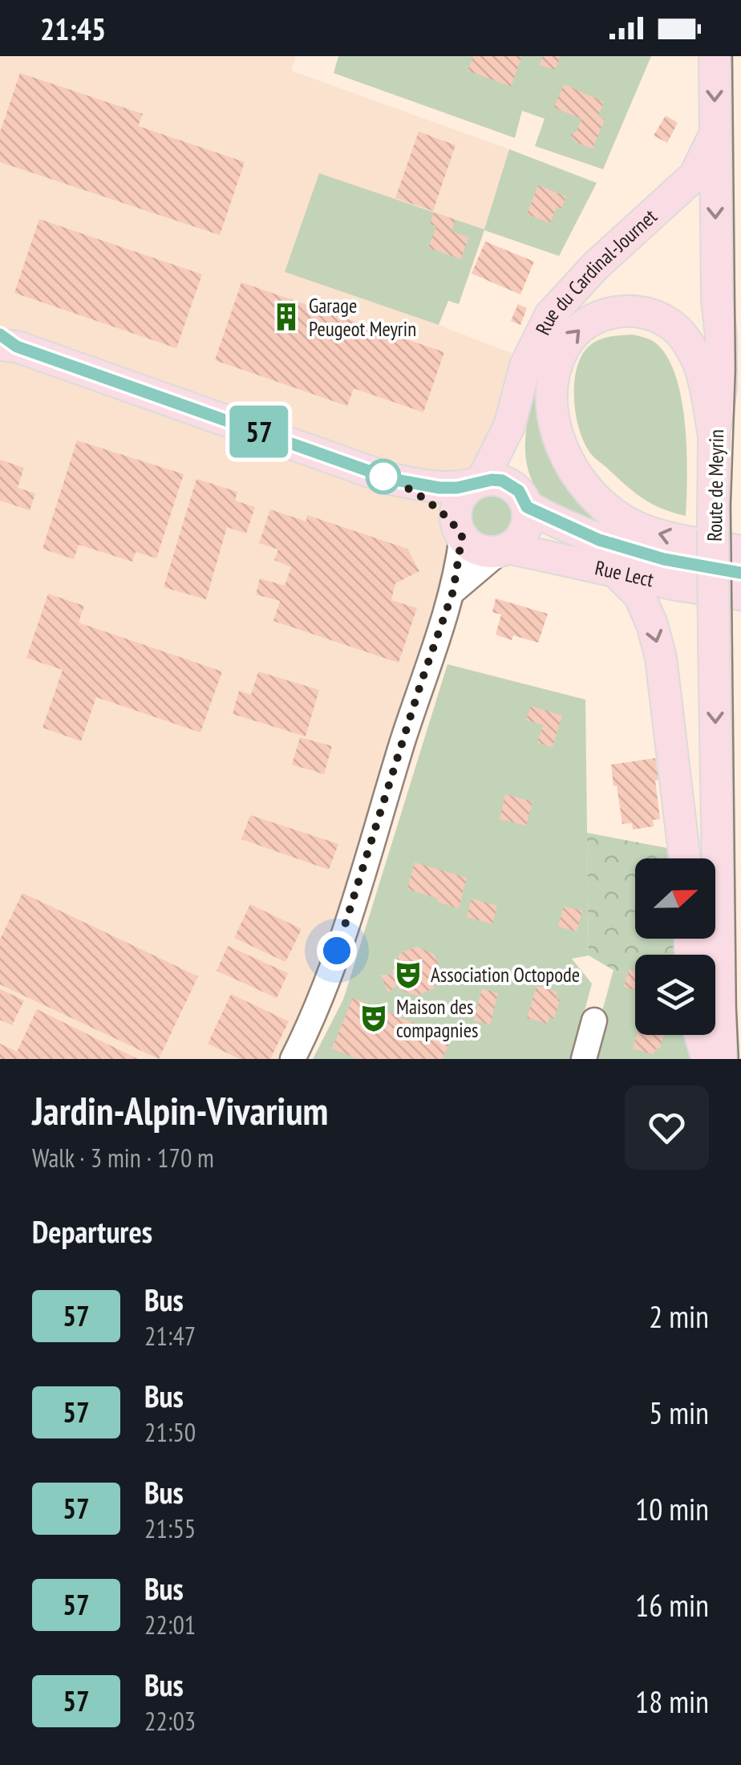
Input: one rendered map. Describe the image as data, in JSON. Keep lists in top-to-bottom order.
{
  "streets": {
    "main road": ["Rue du Cardinal-Journet", "Route de Meyrin", "Rue Lect"]
  },
  "crossings": [
    ["Rue du Cardinal-Journet", "Route de Meyrin"],
    ["Rue du Cardinal-Journet", "Rue Lect"]
  ],
  "places": {
    "building": ["Garage Peugeot Meyrin"],
    "theatre": ["Association Octopode", "Maison des compagnies"]
  },
  "lines": ["bus line 57"],
  "north": "right",
  "page": {
    "status": "21:45",
    "on_map": "57",
    "heading": [
      ["Jardin-Alpin-Vivarium", "Walk · 3 min · 170 m"],
      "Departures"
    ],
    "list": [
      {
        "mark": "57",
        "name": "Bus",
        "note": "21:47",
        "value": "2 min"
      },
      {
        "mark": "57",
        "name": "Bus",
        "note": "21:50",
        "value": "5 min"
      },
      {
        "mark": "57",
        "name": "Bus",
        "note": "21:55",
        "value": "10 min"
      },
      {
        "mark": "57",
        "name": "Bus",
        "note": "22:01",
        "value": "16 min"
      },
      {
        "mark": "57",
        "name": "Bus",
        "note": "22:03",
        "value": "18 min"
      }
    ]
  }
}
